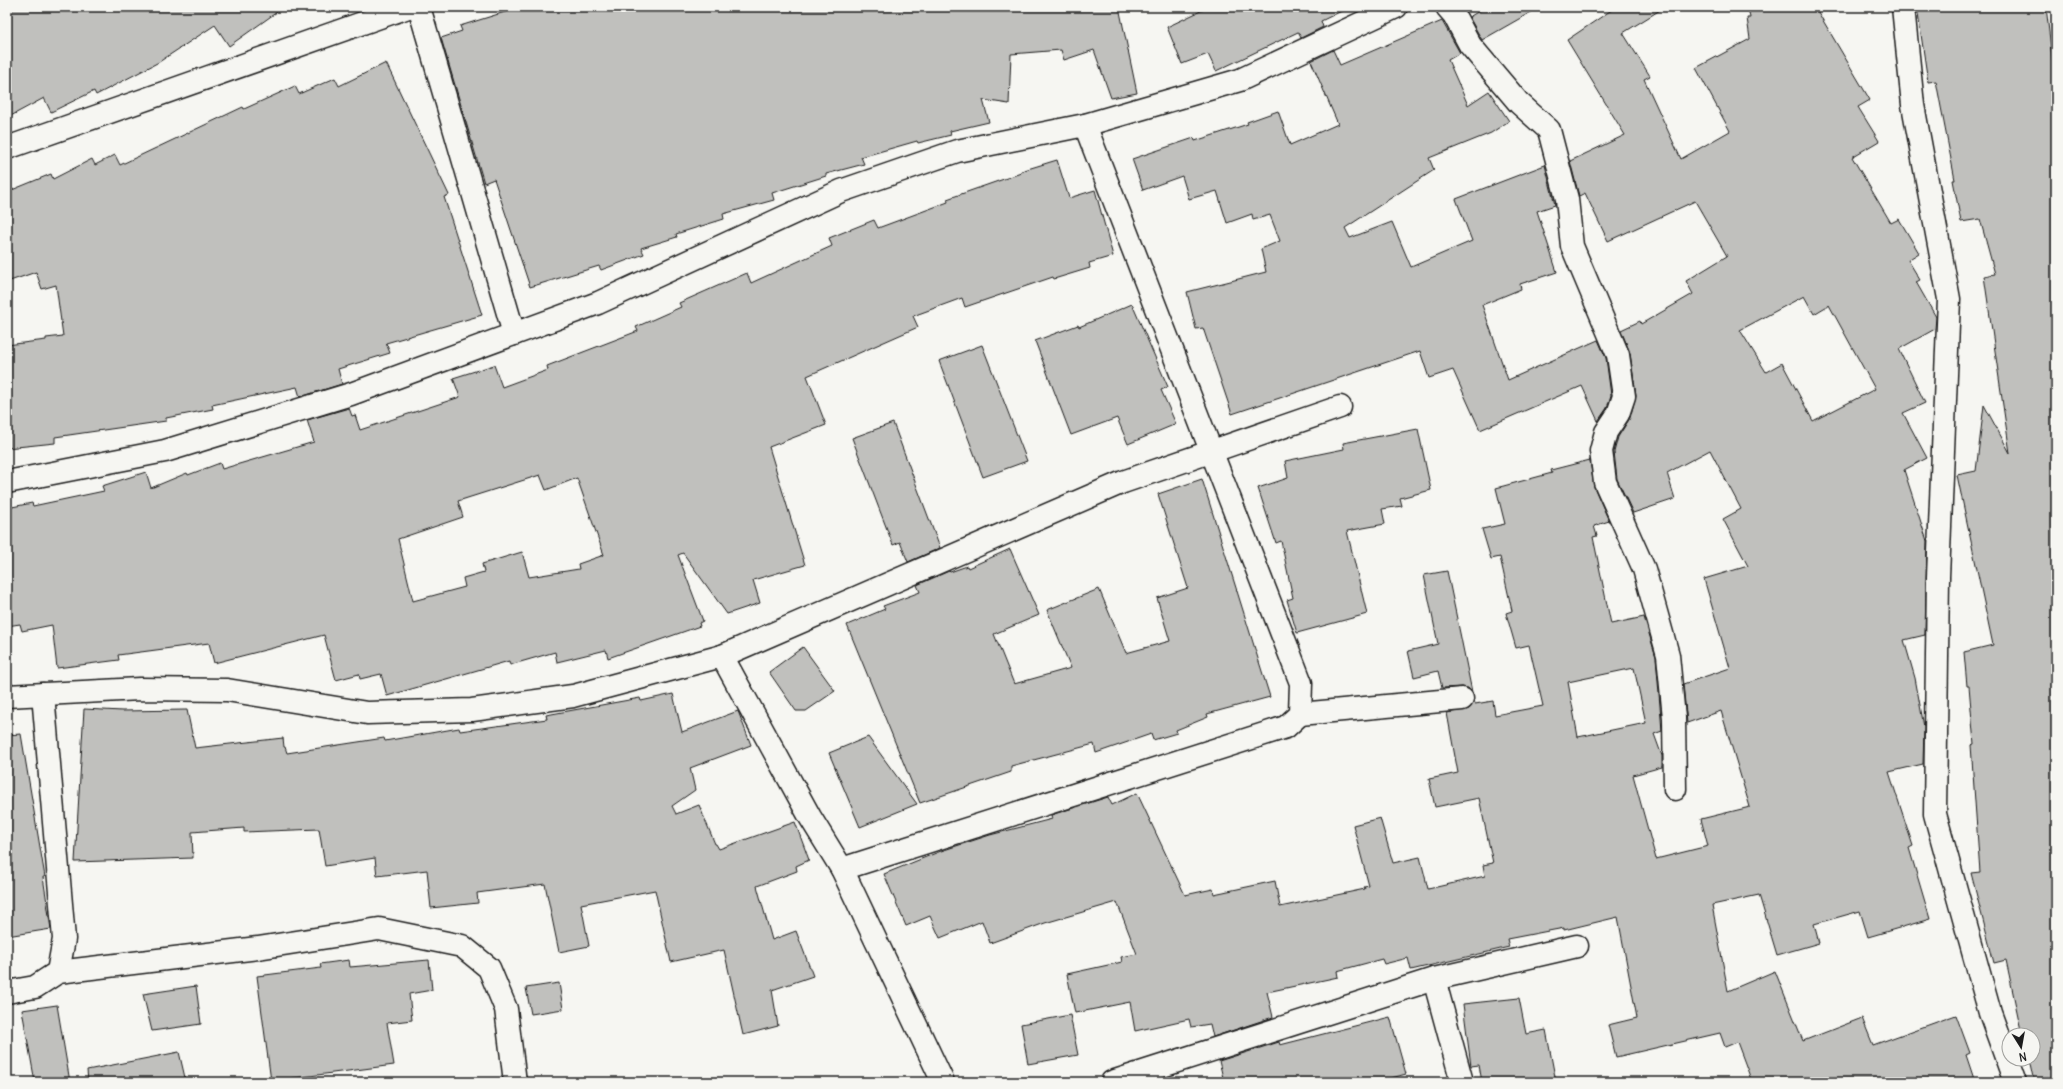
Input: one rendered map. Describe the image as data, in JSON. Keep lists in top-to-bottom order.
{
  "north": "bottom"
}
